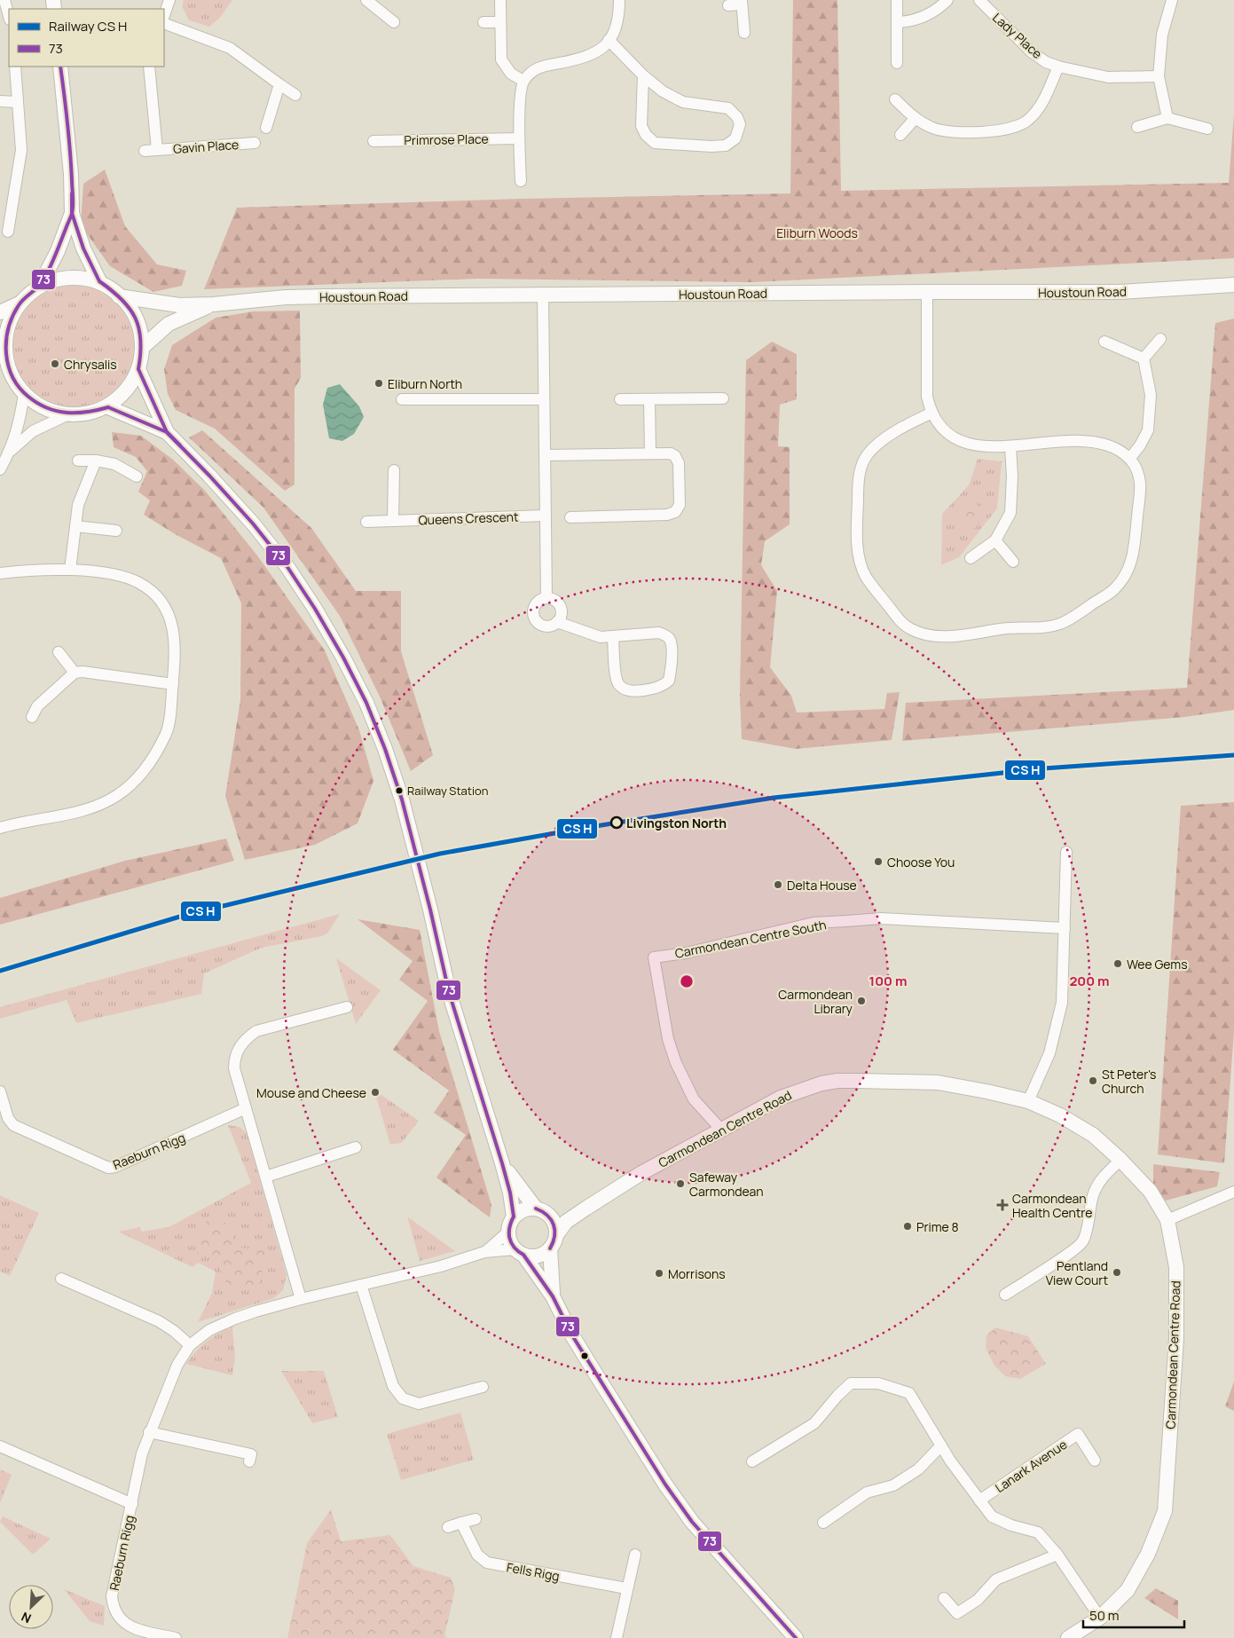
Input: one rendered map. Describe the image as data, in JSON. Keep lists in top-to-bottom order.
{
  "streets": {
    "street": [
      "Lady Place",
      "Primrose Place",
      "Gavin Place",
      "Houstoun Road",
      "Queens Crescent",
      "Carmondean Centre South",
      "Carmondean Centre Road",
      "Raeburn Rigg",
      "Lanark Avenue",
      "Fells Rigg"
    ]
  },
  "crossings": [
    ["Carmondean Centre South", "Carmondean Centre Road"],
    ["Carmondean Centre Road", "Raeburn Rigg"]
  ],
  "parks": ["Eliburn Woods"],
  "places": {
    "other": [
      "Chrysalis",
      "Eliburn North",
      "Railway Station",
      "Livingston North",
      "Choose You",
      "Delta House",
      "Wee Gems",
      "Carmondean Library",
      "St Peter's Church",
      "Mouse and Cheese",
      "Safeway Carmondean",
      "Prime 8",
      "Pentland View Court",
      "Morrisons"
    ],
    "health": ["Carmondean Health Centre"]
  },
  "lines": ["transit line 73"],
  "legend": ["Railway CS H", "73"],
  "scale_bar": "50 m",
  "north": "bottom left",
  "rings": ["100 m", "200 m"]
}
